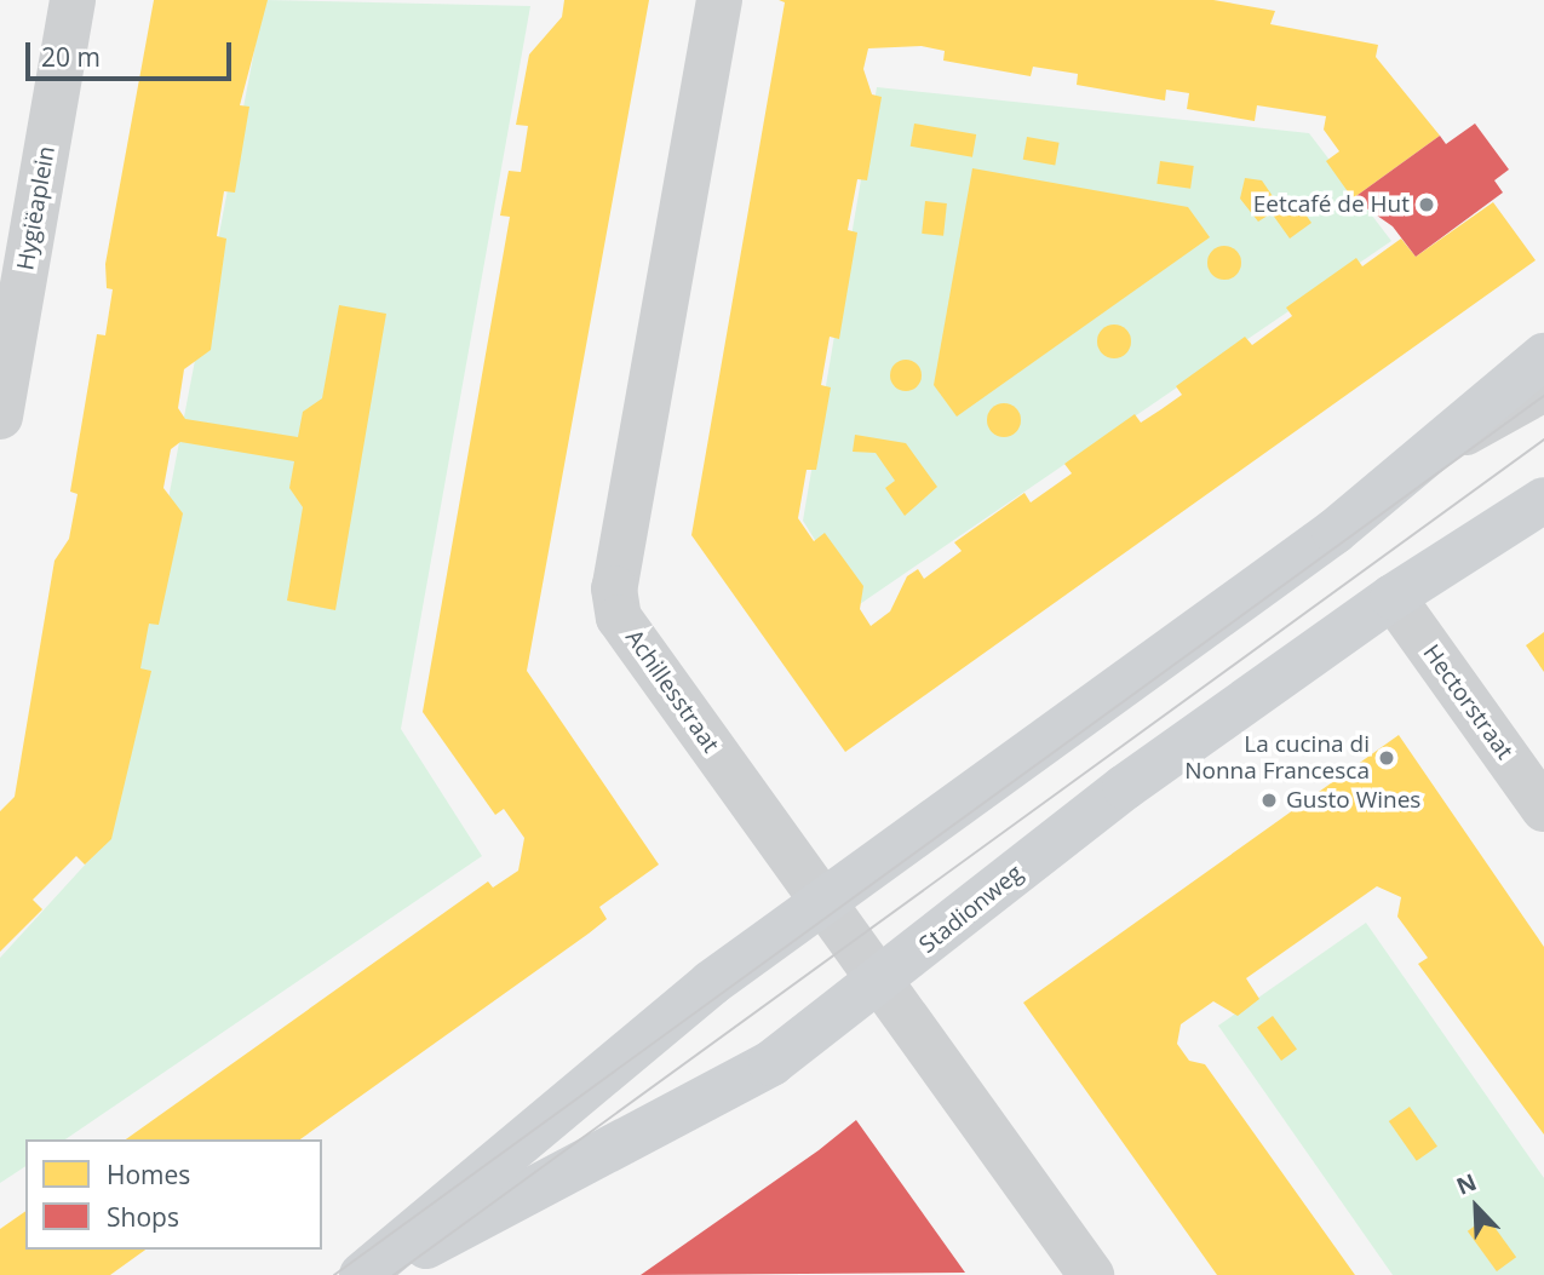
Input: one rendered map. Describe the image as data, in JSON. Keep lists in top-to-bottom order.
{
  "streets": {
    "main road": ["Stadionweg"],
    "street": ["Hygiëaplein", "Achillesstraat", "Hectorstraat"]
  },
  "crossings": [
    ["Achillesstraat", "Stadionweg"],
    ["Hectorstraat", "Stadionweg"]
  ],
  "places": ["Eetcafé de Hut", "La cucina di Nonna Francesca", "Gusto Wines"],
  "legend": ["Homes", "Shops"],
  "scale_bar": "20 m",
  "north": "top left"
}
